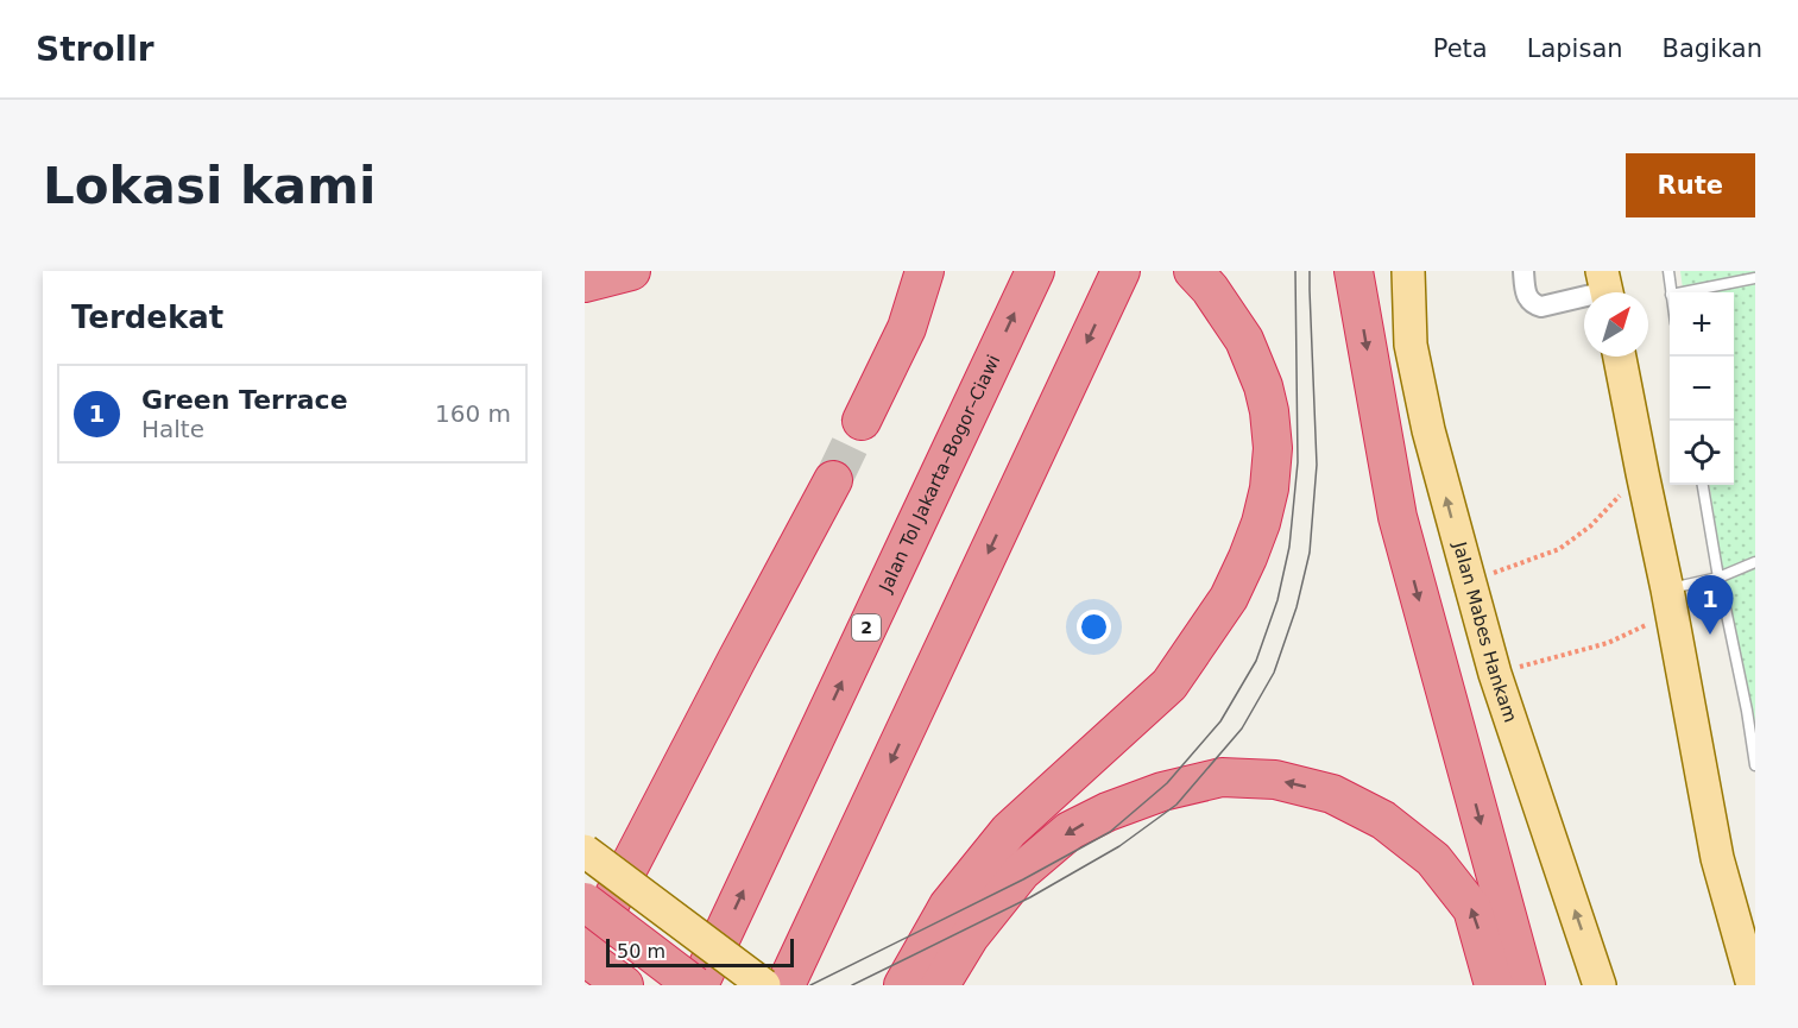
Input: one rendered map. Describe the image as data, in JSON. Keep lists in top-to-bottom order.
{
  "streets": {
    "highway": ["Jalan Tol Jakarta–Bogor–Ciawi", "2"],
    "main road": ["Jalan Mabes Hankam"]
  },
  "scale_bar": "50 m",
  "north": "top right",
  "page": {
    "header": "Strollr",
    "nav": ["Peta", "Lapisan", "Bagikan"],
    "buttons": "Rute",
    "title": "Lokasi kami",
    "heading": "Terdekat",
    "map_buttons": ["+", "−"],
    "list": [
      {
        "mark": "1",
        "name": "Green Terrace",
        "note": "Halte",
        "value": "160 m"
      }
    ],
    "pins": "1",
    "scale": "50 m"
  }
}
